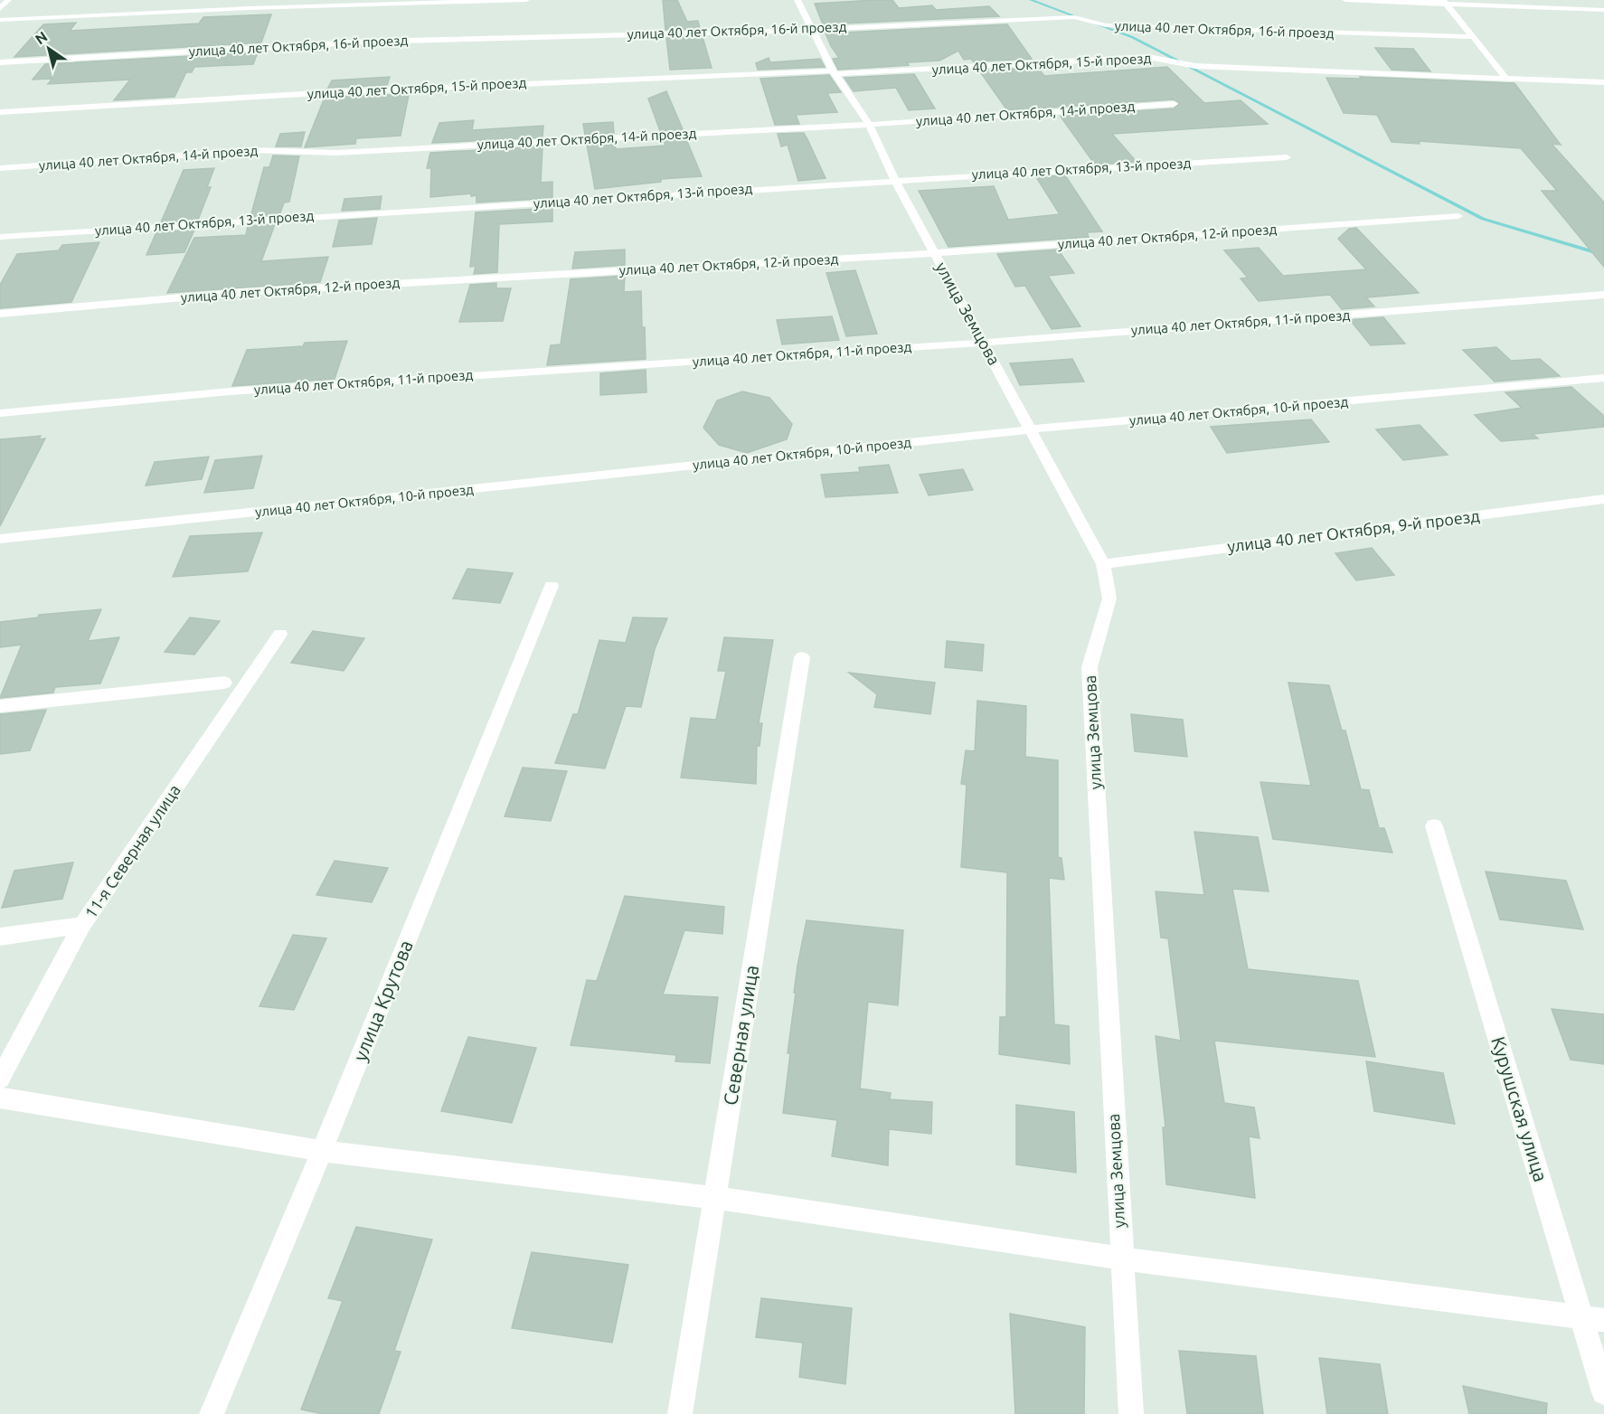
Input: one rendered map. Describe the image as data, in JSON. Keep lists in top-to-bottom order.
{
  "streets": {
    "street": [
      "улица 40 лет Октября, 16-й проезд",
      "улица 40 лет Октября, 15-й проезд",
      "улица 40 лет Октября, 14-й проезд",
      "улица 40 лет Октября, 13-й проезд",
      "улица 40 лет Октября, 12-й проезд",
      "улица Земцова",
      "улица 40 лет Октября, 11-й проезд",
      "улица 40 лет Октября, 10-й проезд",
      "улица 40 лет Октября, 9-й проезд",
      "11-я Северная улица",
      "улица Крутова",
      "Северная улица",
      "Курушская улица"
    ]
  },
  "crossings": [
    ["улица 40 лет Октября, 16-й проезд", "улица Земцова"],
    ["улица 40 лет Октября, 15-й проезд", "улица Земцова"],
    ["улица 40 лет Октября, 14-й проезд", "улица Земцова"],
    ["улица 40 лет Октября, 13-й проезд", "улица Земцова"],
    ["улица 40 лет Октября, 12-й проезд", "улица Земцова"],
    ["улица Земцова", "улица 40 лет Октября, 11-й проезд"],
    ["улица Земцова", "улица 40 лет Октября, 10-й проезд"],
    ["улица Земцова", "улица 40 лет Октября, 9-й проезд"]
  ],
  "north": "top left"
}
